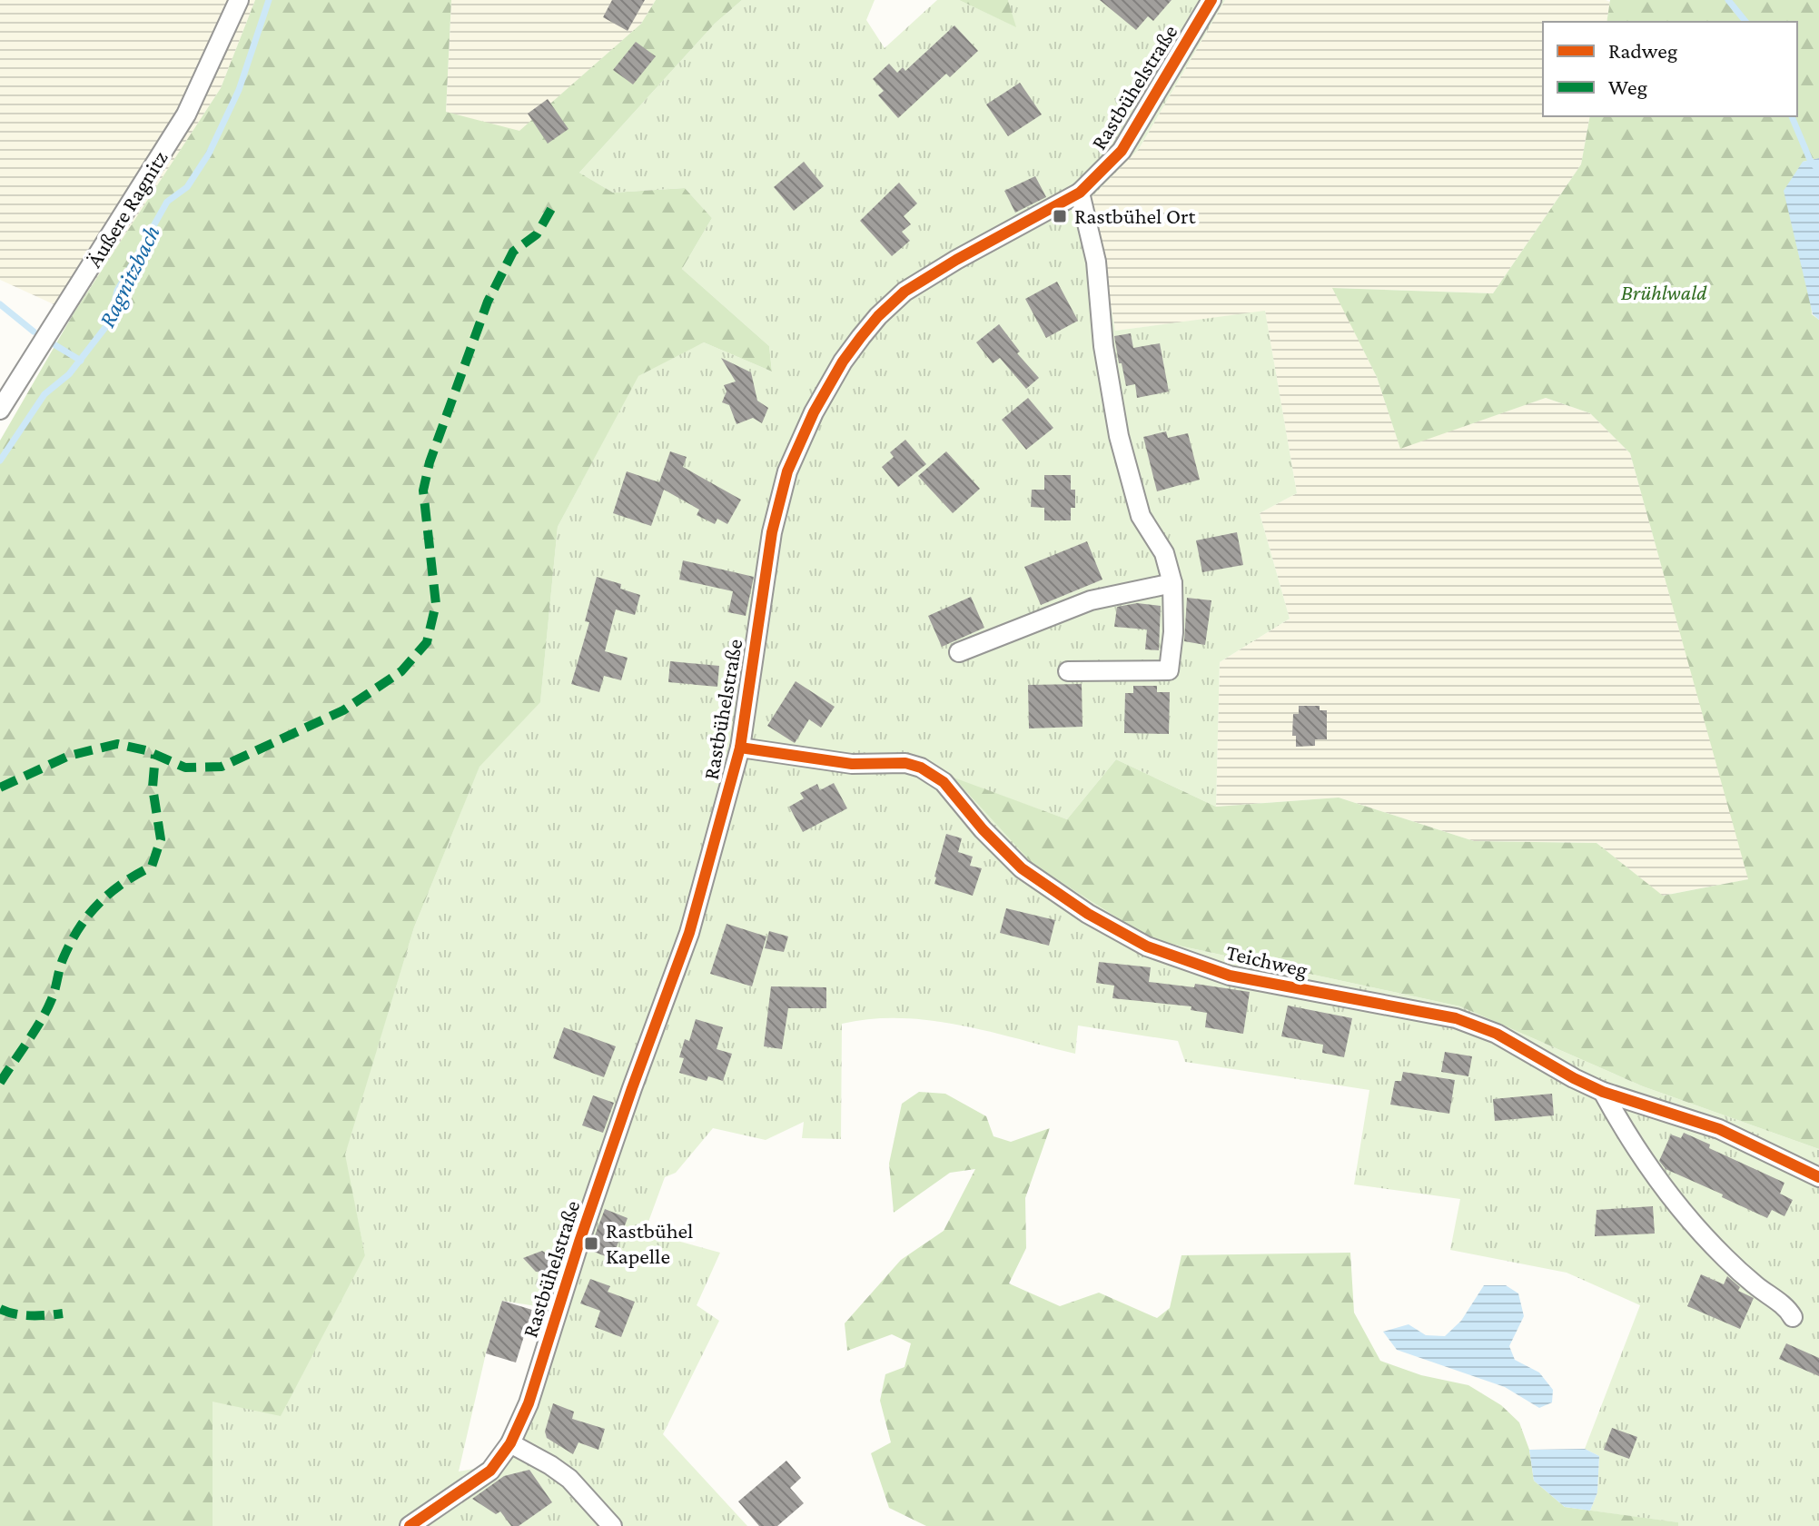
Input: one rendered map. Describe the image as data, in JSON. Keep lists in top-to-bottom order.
{
  "streets": {
    "street": ["Rastbühelstraße", "Äußere Ragnitz", "Teichweg"]
  },
  "crossings": [
    ["Rastbühelstraße", "Teichweg"]
  ],
  "water": ["Ragnitzbach"],
  "parks": ["Brühlwald"],
  "places": {
    "transit": ["Rastbühel Ort", "Rastbühel Kapelle"]
  },
  "legend": ["Radweg", "Weg"]
}
